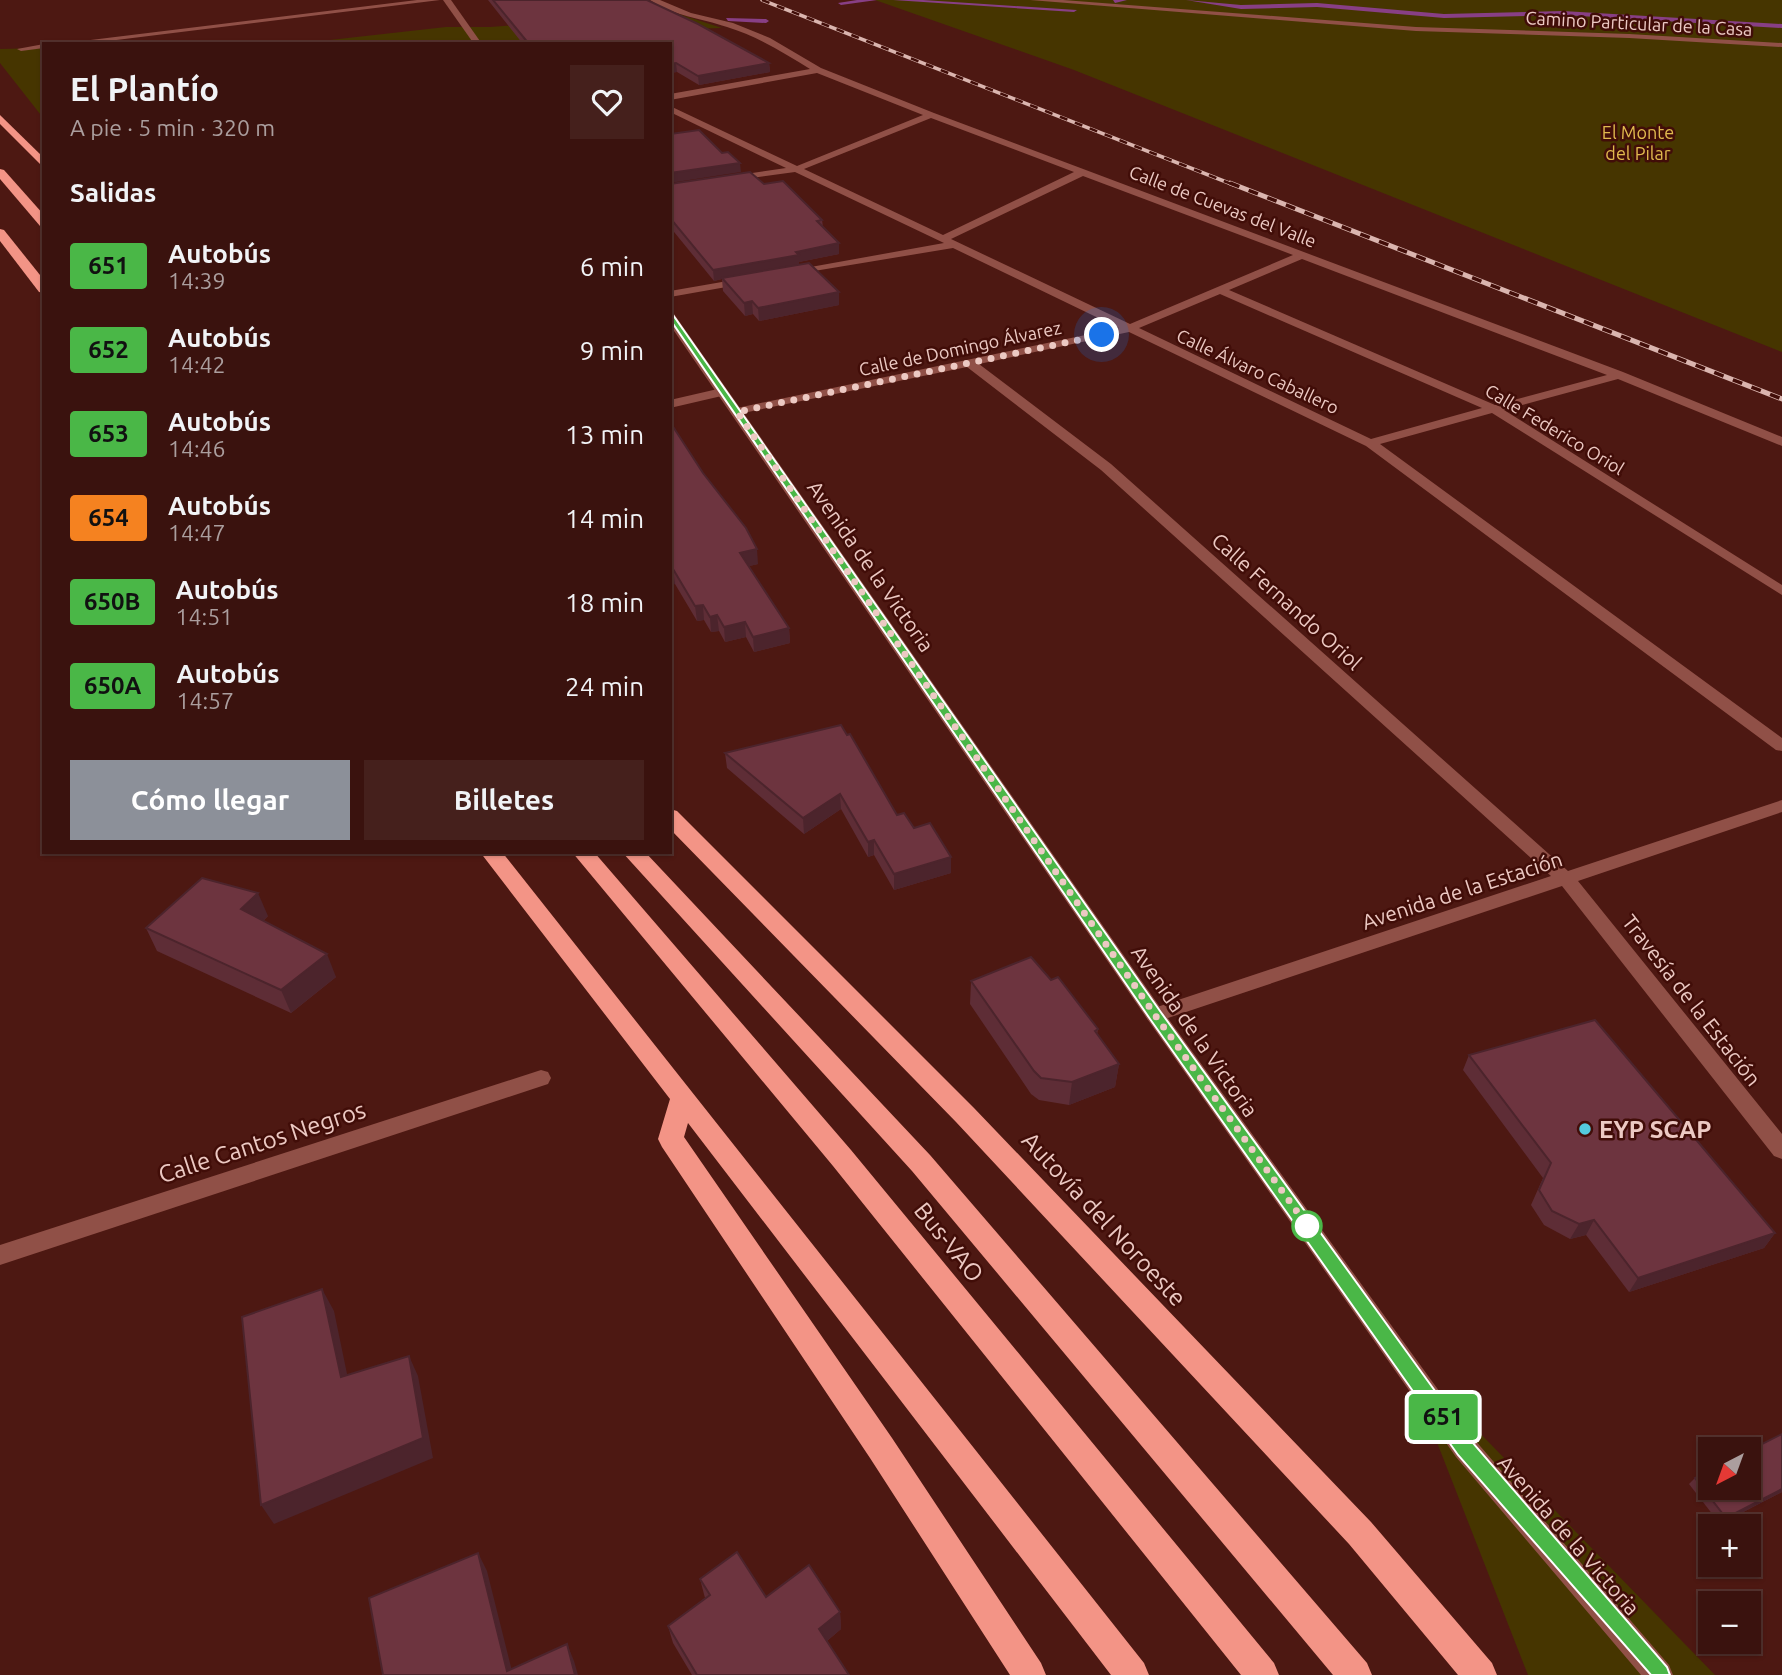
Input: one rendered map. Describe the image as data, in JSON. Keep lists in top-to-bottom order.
{
  "streets": {
    "highway": ["Autovía del Noroeste", "Bus-VAO"],
    "street": [
      "Camino Particular de la Casa",
      "Calle de Cuevas del Valle",
      "Calle de Domingo Álvarez",
      "Calle Álvaro Caballero",
      "Calle Federico Oriol",
      "Avenida de la Victoria",
      "Calle Fernando Oriol",
      "Avenida de la Estación",
      "Travesía de la Estación",
      "Calle Cantos Negros"
    ]
  },
  "crossings": [
    ["Calle de Cuevas del Valle", "Calle de Domingo Álvarez"],
    ["Calle de Domingo Álvarez", "Calle Álvaro Caballero"],
    ["Calle de Domingo Álvarez", "Calle Federico Oriol"],
    ["Calle de Domingo Álvarez", "Avenida de la Victoria"],
    ["Calle de Domingo Álvarez", "Calle Fernando Oriol"],
    ["Avenida de la Victoria", "Avenida de la Estación"],
    ["Calle Fernando Oriol", "Avenida de la Estación"],
    ["Calle Fernando Oriol", "Travesía de la Estación"],
    ["Avenida de la Estación", "Travesía de la Estación"]
  ],
  "parks": ["El Monte del Pilar"],
  "places": ["EYP SCAP"],
  "lines": ["bus line 651"],
  "north": "bottom left",
  "page": {
    "on_map": "651",
    "heading": [
      ["El Plantío", "A pie · 5 min · 320 m"],
      "Salidas"
    ],
    "list": [
      {
        "mark": "651",
        "name": "Autobús",
        "note": "14:39",
        "value": "6 min"
      },
      {
        "mark": "652",
        "name": "Autobús",
        "note": "14:42",
        "value": "9 min"
      },
      {
        "mark": "653",
        "name": "Autobús",
        "note": "14:46",
        "value": "13 min"
      },
      {
        "mark": "654",
        "name": "Autobús",
        "note": "14:47",
        "value": "14 min"
      },
      {
        "mark": "650B",
        "name": "Autobús",
        "note": "14:51",
        "value": "18 min"
      },
      {
        "mark": "650A",
        "name": "Autobús",
        "note": "14:57",
        "value": "24 min"
      }
    ],
    "buttons": ["Cómo llegar", "Billetes"],
    "map_buttons": ["+", "−"]
  }
}
